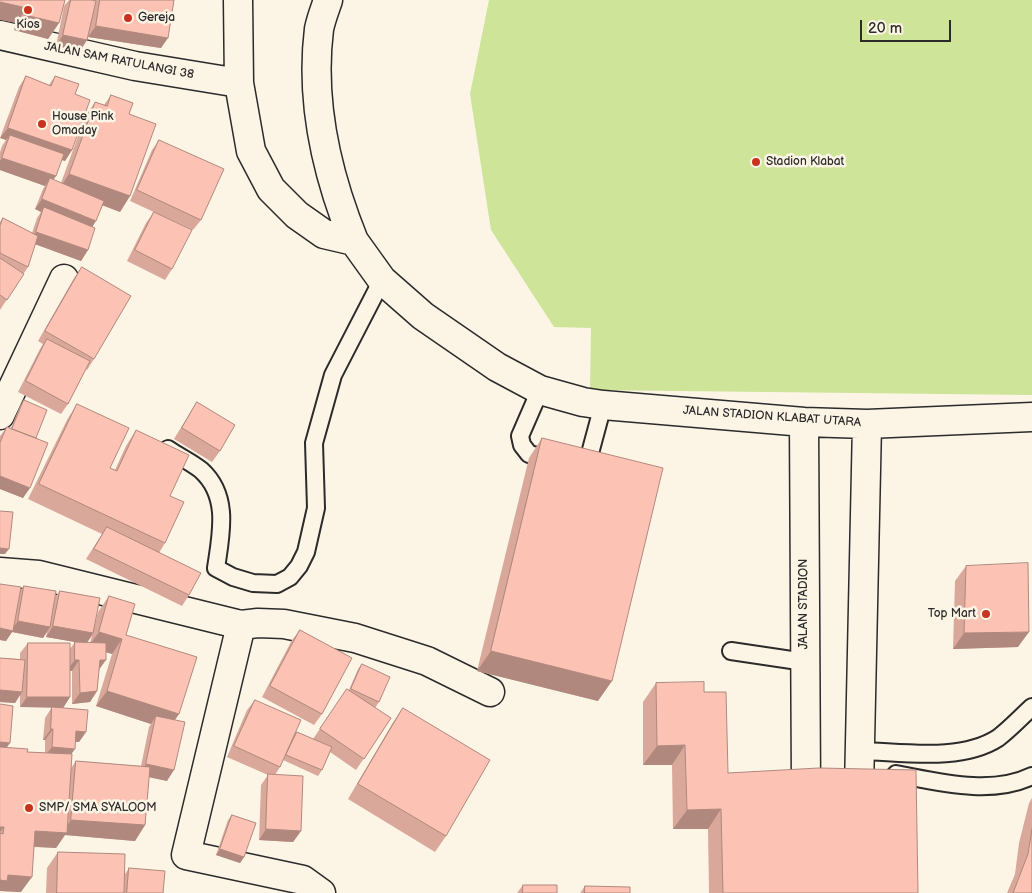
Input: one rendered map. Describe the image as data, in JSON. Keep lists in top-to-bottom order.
{
  "streets": {
    "street": ["JALAN SAM RATULANGI 38", "JALAN STADION KLABAT UTARA", "JALAN STADION"]
  },
  "crossings": [
    ["JALAN STADION KLABAT UTARA", "JALAN STADION"]
  ],
  "places": [
    "Kios",
    "Gereja",
    "House Pink Omaday",
    "Stadion Klabat",
    "Top Mart",
    "SMP/ SMA SYALOOM"
  ],
  "scale_bar": "20 m"
}
